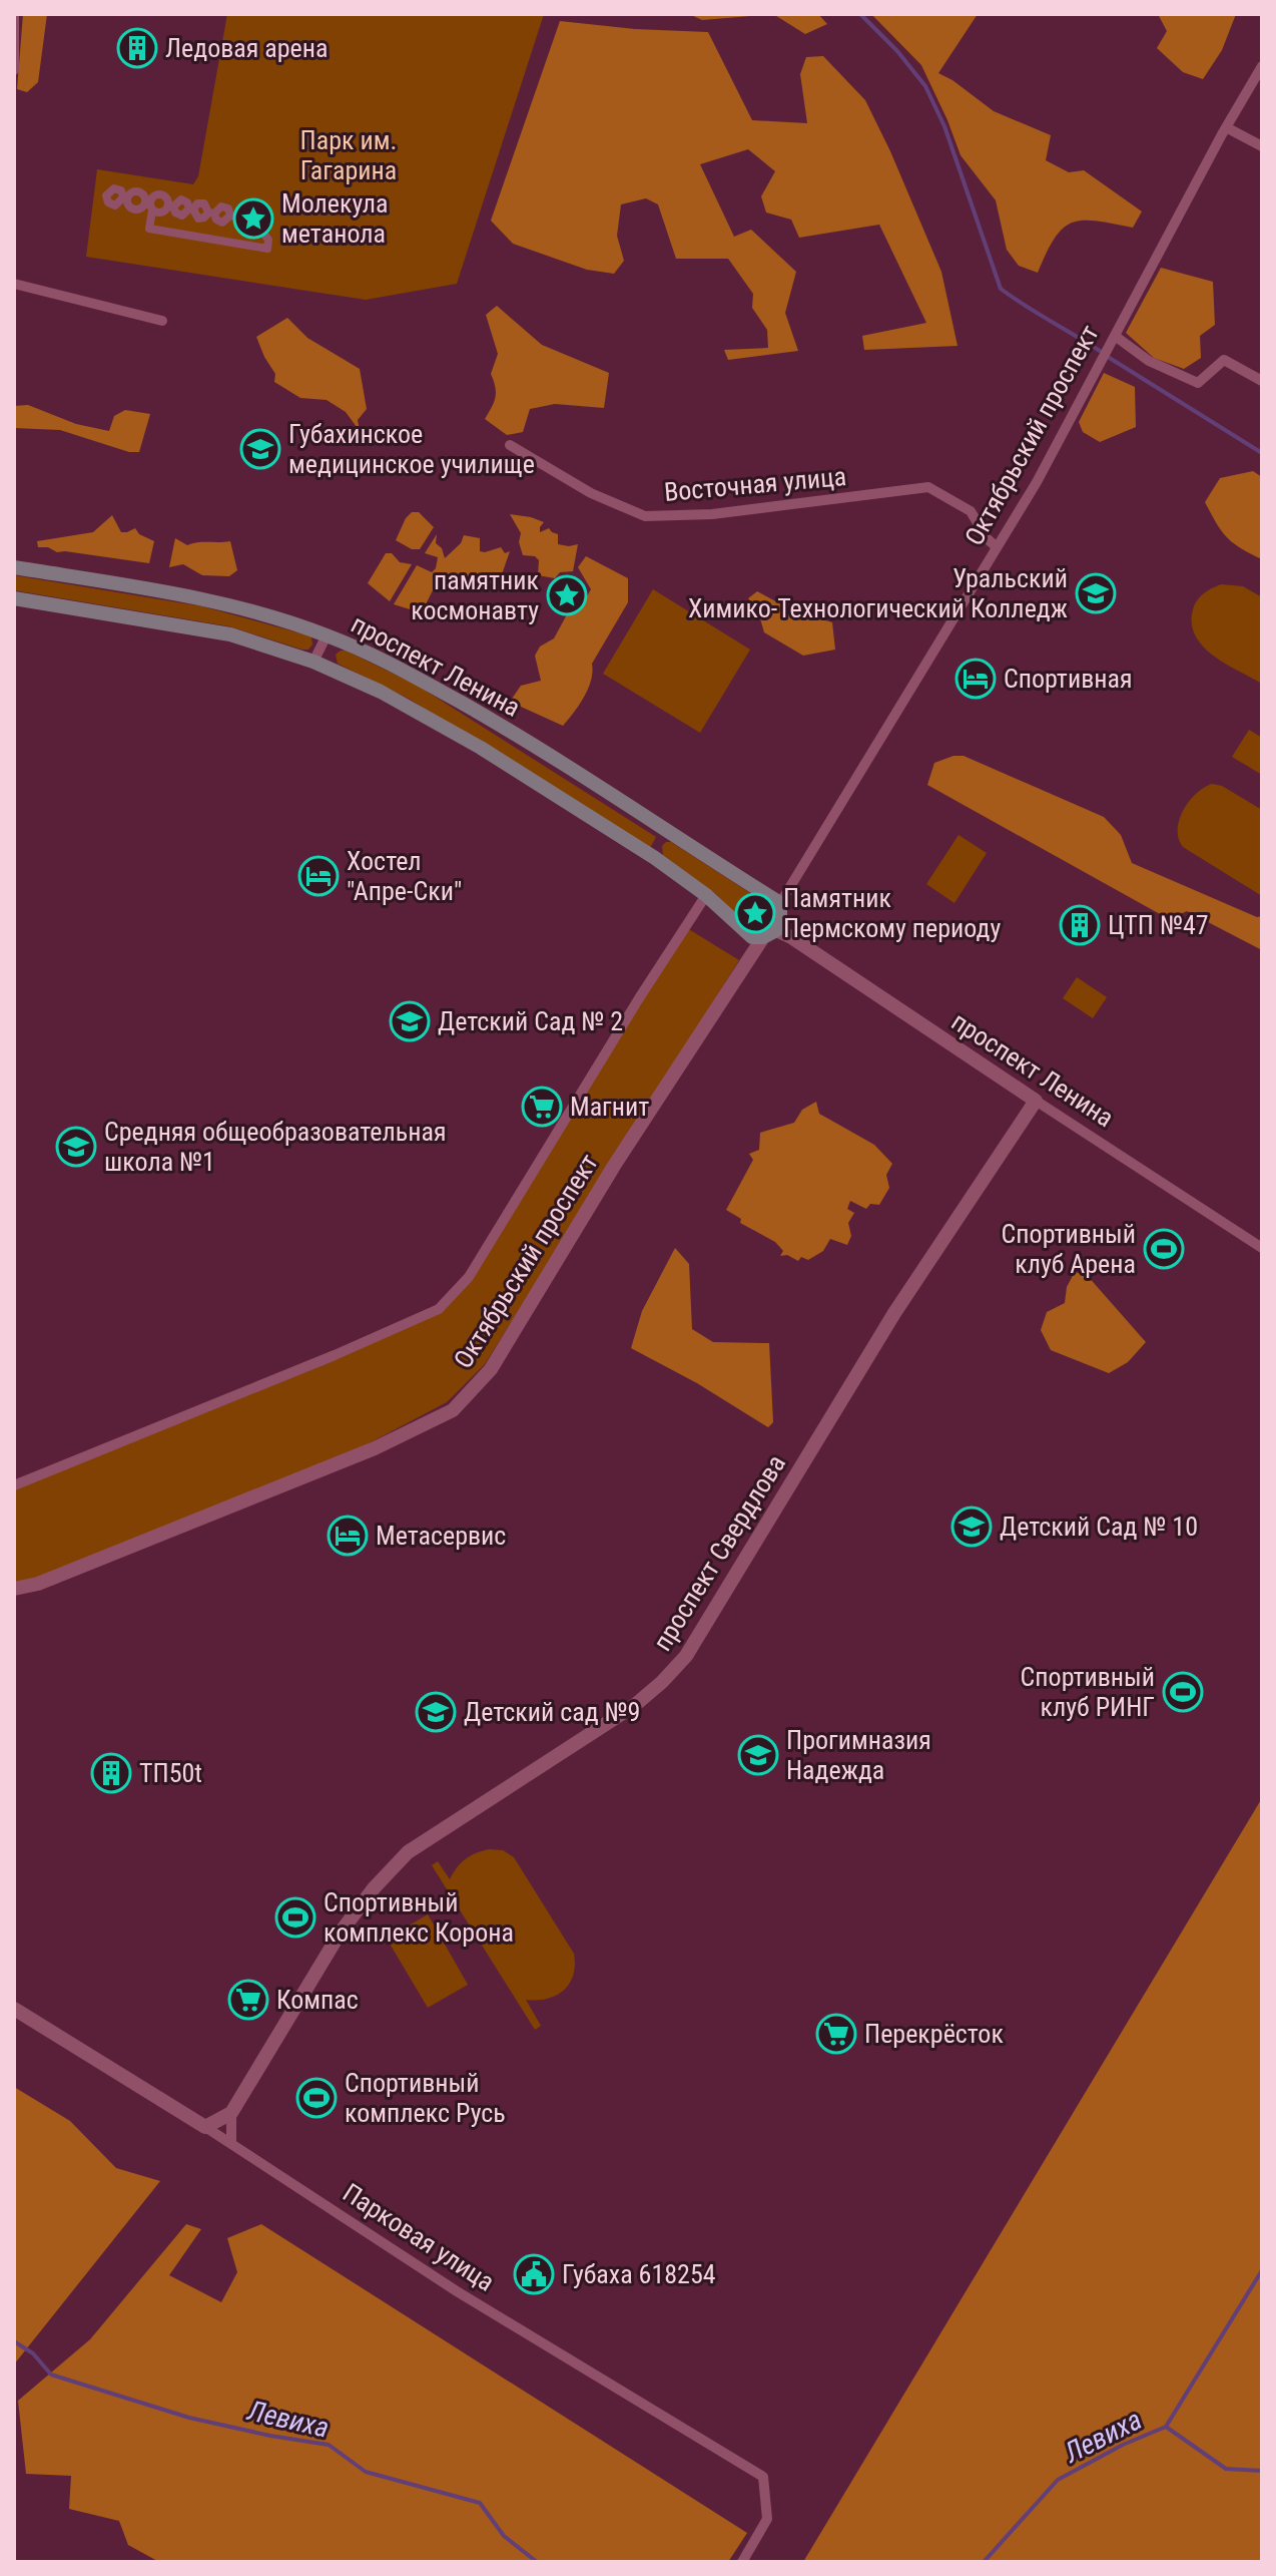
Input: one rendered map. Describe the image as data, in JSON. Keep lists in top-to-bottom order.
{
  "streets": {
    "main road": ["проспект Ленина"],
    "street": [
      "Октябрьский проспект",
      "Восточная улица",
      "проспект Свердлова",
      "Парковая улица"
    ]
  },
  "crossings": [
    ["Октябрьский проспект", "Восточная улица"],
    ["Октябрьский проспект", "проспект Ленина"],
    ["проспект Ленина", "проспект Свердлова"]
  ],
  "water": ["Левиха"],
  "parks": ["Парк им. Гагарина"],
  "places": {
    "building": ["Ледовая арена", "ЦТП №47", "ТП50t"],
    "place": ["Молекула метанола", "памятник космонавту", "Памятник Пермскому периоду"],
    "school or university": [
      "Губахинское медицинское училище",
      "Уральский Химико-Технологический Колледж",
      "Детский Сад № 2",
      "Средняя общеобразовательная школа №1",
      "Детский Сад № 10",
      "Детский сад №9",
      "Прогимназия Надежда"
    ],
    "hotel": ["Спортивная", "Хостел \"Апре-Ски\"", "Метасервис"],
    "supermarket": ["Магнит", "Компас", "Перекрёсток"],
    "sports": [
      "Спортивный клуб Арена",
      "Спортивный клуб РИНГ",
      "Спортивный комплекс Корона",
      "Спортивный комплекс Русь"
    ],
    "public building": ["Губаха 618254"]
  }
}
